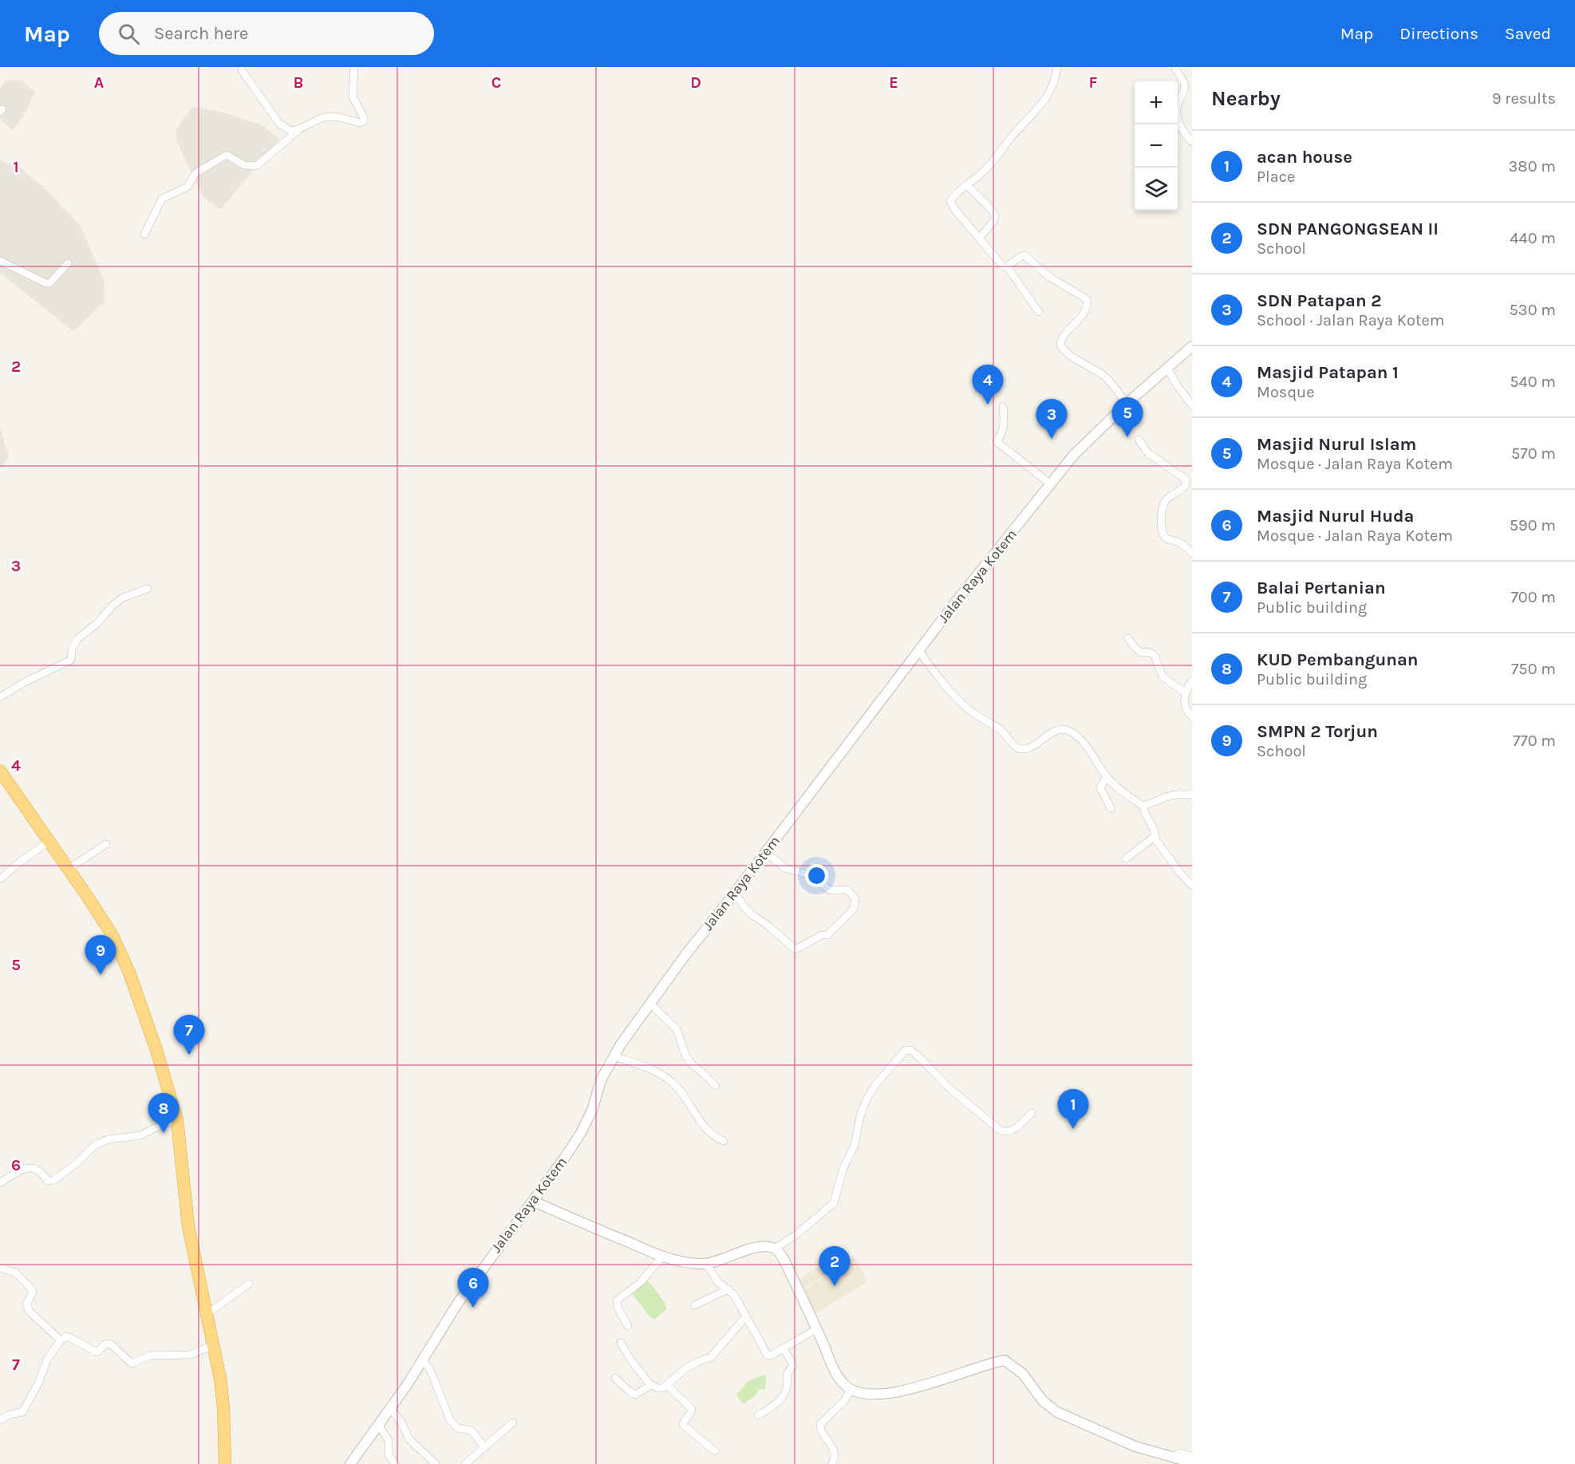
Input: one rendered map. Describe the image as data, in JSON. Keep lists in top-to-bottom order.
{
  "streets": {
    "street": ["Jalan Raya Kotem"]
  },
  "page": {
    "header": "Map",
    "search": "Search here",
    "nav": ["Map", "Directions", "Saved"],
    "heading": ["Nearby", "9 results"],
    "map_buttons": ["+", "−"],
    "list": [
      {
        "mark": "1",
        "name": "acan house",
        "note": "Place",
        "value": "380 m"
      },
      {
        "mark": "2",
        "name": "SDN PANGONGSEAN II",
        "note": "School",
        "value": "440 m"
      },
      {
        "mark": "3",
        "name": "SDN Patapan 2",
        "note": "School · Jalan Raya Kotem",
        "value": "530 m"
      },
      {
        "mark": "4",
        "name": "Masjid Patapan 1",
        "note": "Mosque",
        "value": "540 m"
      },
      {
        "mark": "5",
        "name": "Masjid Nurul Islam",
        "note": "Mosque · Jalan Raya Kotem",
        "value": "570 m"
      },
      {
        "mark": "6",
        "name": "Masjid Nurul Huda",
        "note": "Mosque · Jalan Raya Kotem",
        "value": "590 m"
      },
      {
        "mark": "7",
        "name": "Balai Pertanian",
        "note": "Public building",
        "value": "700 m"
      },
      {
        "mark": "8",
        "name": "KUD Pembangunan",
        "note": "Public building",
        "value": "750 m"
      },
      {
        "mark": "9",
        "name": "SMPN 2 Torjun",
        "note": "School",
        "value": "770 m"
      }
    ],
    "pins": [
      "4",
      "5",
      "3",
      "9",
      "7",
      "1",
      "8",
      "2",
      "6"
    ]
  },
  "grid": {
    "columns": [
      "A",
      "B",
      "C",
      "D",
      "E",
      "F"
    ],
    "rows": [
      "1",
      "2",
      "3",
      "4",
      "5",
      "6",
      "7"
    ]
  }
}
